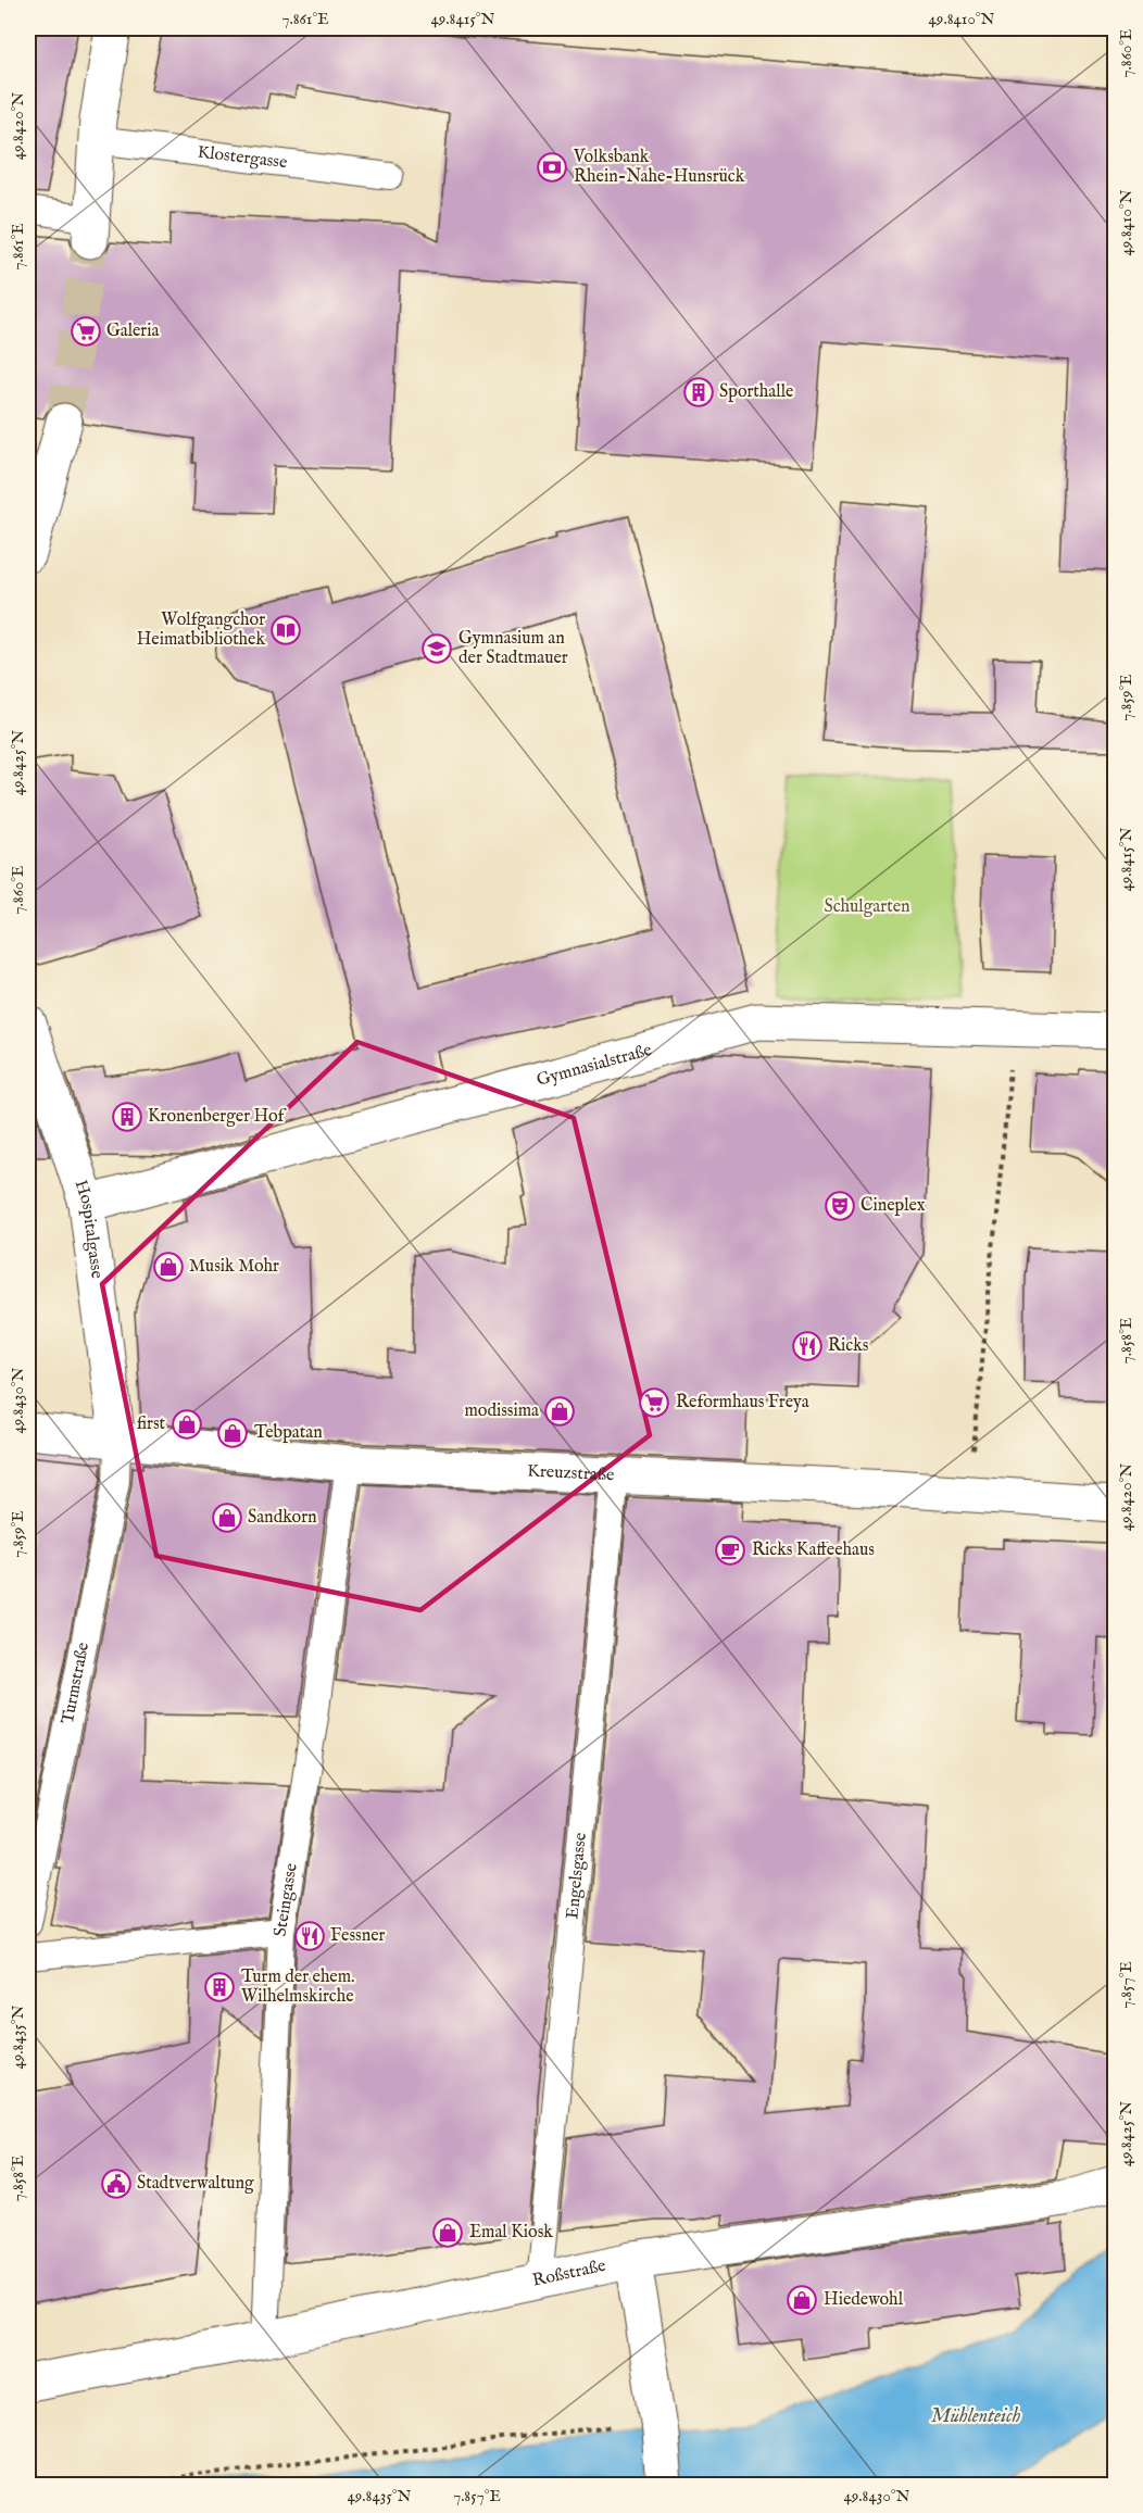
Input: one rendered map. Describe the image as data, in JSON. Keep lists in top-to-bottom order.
{
  "streets": {
    "street": [
      "Gymnasialstraße",
      "Hospitalgasse",
      "Kreuzstraße",
      "Roßstraße"
    ],
    "lane": [
      "Klostergasse",
      "Turmstraße",
      "Engelsgasse",
      "Steingasse"
    ]
  },
  "crossings": [
    ["Gymnasialstraße", "Hospitalgasse"],
    ["Hospitalgasse", "Kreuzstraße"],
    ["Hospitalgasse", "Turmstraße"],
    ["Kreuzstraße", "Turmstraße"],
    ["Kreuzstraße", "Engelsgasse"],
    ["Kreuzstraße", "Steingasse"],
    ["Engelsgasse", "Roßstraße"],
    ["Steingasse", "Roßstraße"]
  ],
  "water": ["Mühlenteich"],
  "parks": ["Schulgarten"],
  "places": {
    "bank": ["Volksbank Rhein-Nahe-Hunsrück"],
    "supermarket": ["Galeria", "Reformhaus Freya"],
    "building": ["Sporthalle", "Kronenberger Hof", "Turm der ehem. Wilhelmskirche"],
    "library": ["Wolfgangchor Heimatbibliothek"],
    "school or university": ["Gymnasium an der Stadtmauer"],
    "theatre": ["Cineplex"],
    "shop": [
      "Musik Mohr",
      "modissima",
      "first",
      "Tebpatan",
      "Sandkorn",
      "Emal Kiosk",
      "Hiedewohl"
    ],
    "restaurant": ["Ricks", "Fessner"],
    "cafe": ["Ricks Kaffeehaus"],
    "public building": ["Stadtverwaltung"]
  },
  "coordinates": [
    "7.861°E",
    "49.8415°N",
    "49.8410°N",
    "7.860°E",
    "49.8420°N",
    "7.859°E",
    "49.8425°N",
    "7.858°E",
    "49.8430°N",
    "7.857°E",
    "49.8435°N"
  ]
}
